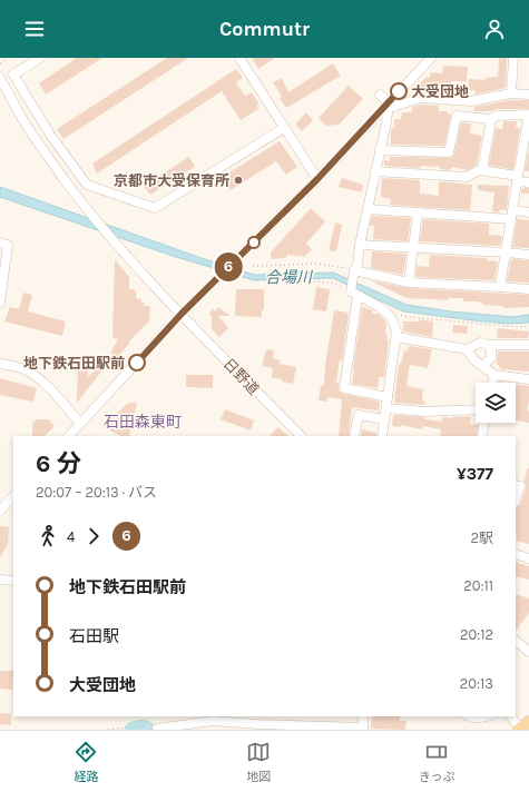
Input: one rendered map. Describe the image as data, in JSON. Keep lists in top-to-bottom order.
{
  "streets": {
    "street": ["日野道"]
  },
  "districts": ["石田森東町"],
  "water": ["合場川"],
  "places": ["大受団地", "京都市大受保育所", "地下鉄石田駅前"],
  "lines": ["bus line 6"],
  "page": {
    "header": "Commutr",
    "on_map": "6",
    "heading": ["6 分", "20:07 – 20:13 · バス", "¥377"],
    "legs": ["4", "6", "2駅"],
    "list": [
      {
        "name": "地下鉄石田駅前",
        "value": "20:11"
      },
      {
        "name": "石田駅",
        "value": "20:12"
      },
      {
        "name": "大受団地",
        "value": "20:13"
      }
    ],
    "tabs": ["経路", "地図", "きっぷ"]
  }
}
